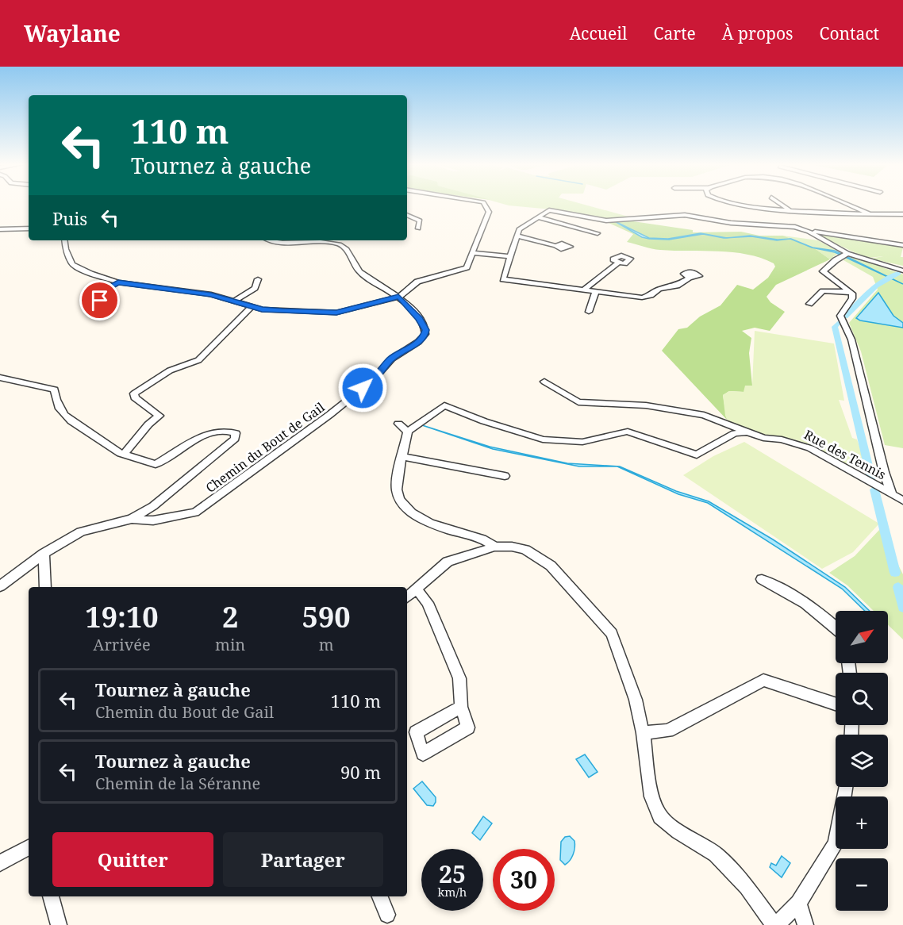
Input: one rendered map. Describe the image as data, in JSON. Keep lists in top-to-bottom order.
{
  "streets": {
    "street": ["Chemin du Bout de Gail", "Rue des Tennis"]
  },
  "north": "top right",
  "page": {
    "header": "Waylane",
    "nav": [
      "Accueil",
      "Carte",
      "À propos",
      "Contact"
    ],
    "turn": ["110 m", "Tournez à gauche"],
    "then": "Puis",
    "eta": [
      "19:10",
      "Arrivée",
      "2",
      "min",
      "590",
      "m"
    ],
    "map_buttons": ["+", "−"],
    "list": [
      {
        "name": "Tournez à gauche",
        "note": "Chemin du Bout de Gail",
        "value": "110 m"
      },
      {
        "name": "Tournez à gauche",
        "note": "Chemin de la Séranne",
        "value": "90 m"
      }
    ],
    "buttons": ["Quitter", "Partager"],
    "speed": "25 km/h",
    "limit": "30"
  }
}
